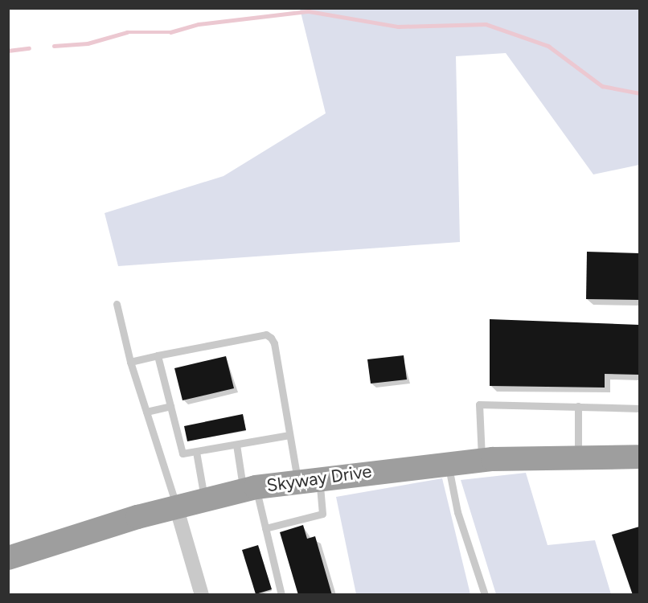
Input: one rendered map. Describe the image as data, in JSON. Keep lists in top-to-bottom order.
{
  "streets": {
    "highway": ["Skyway Drive"]
  }
}
